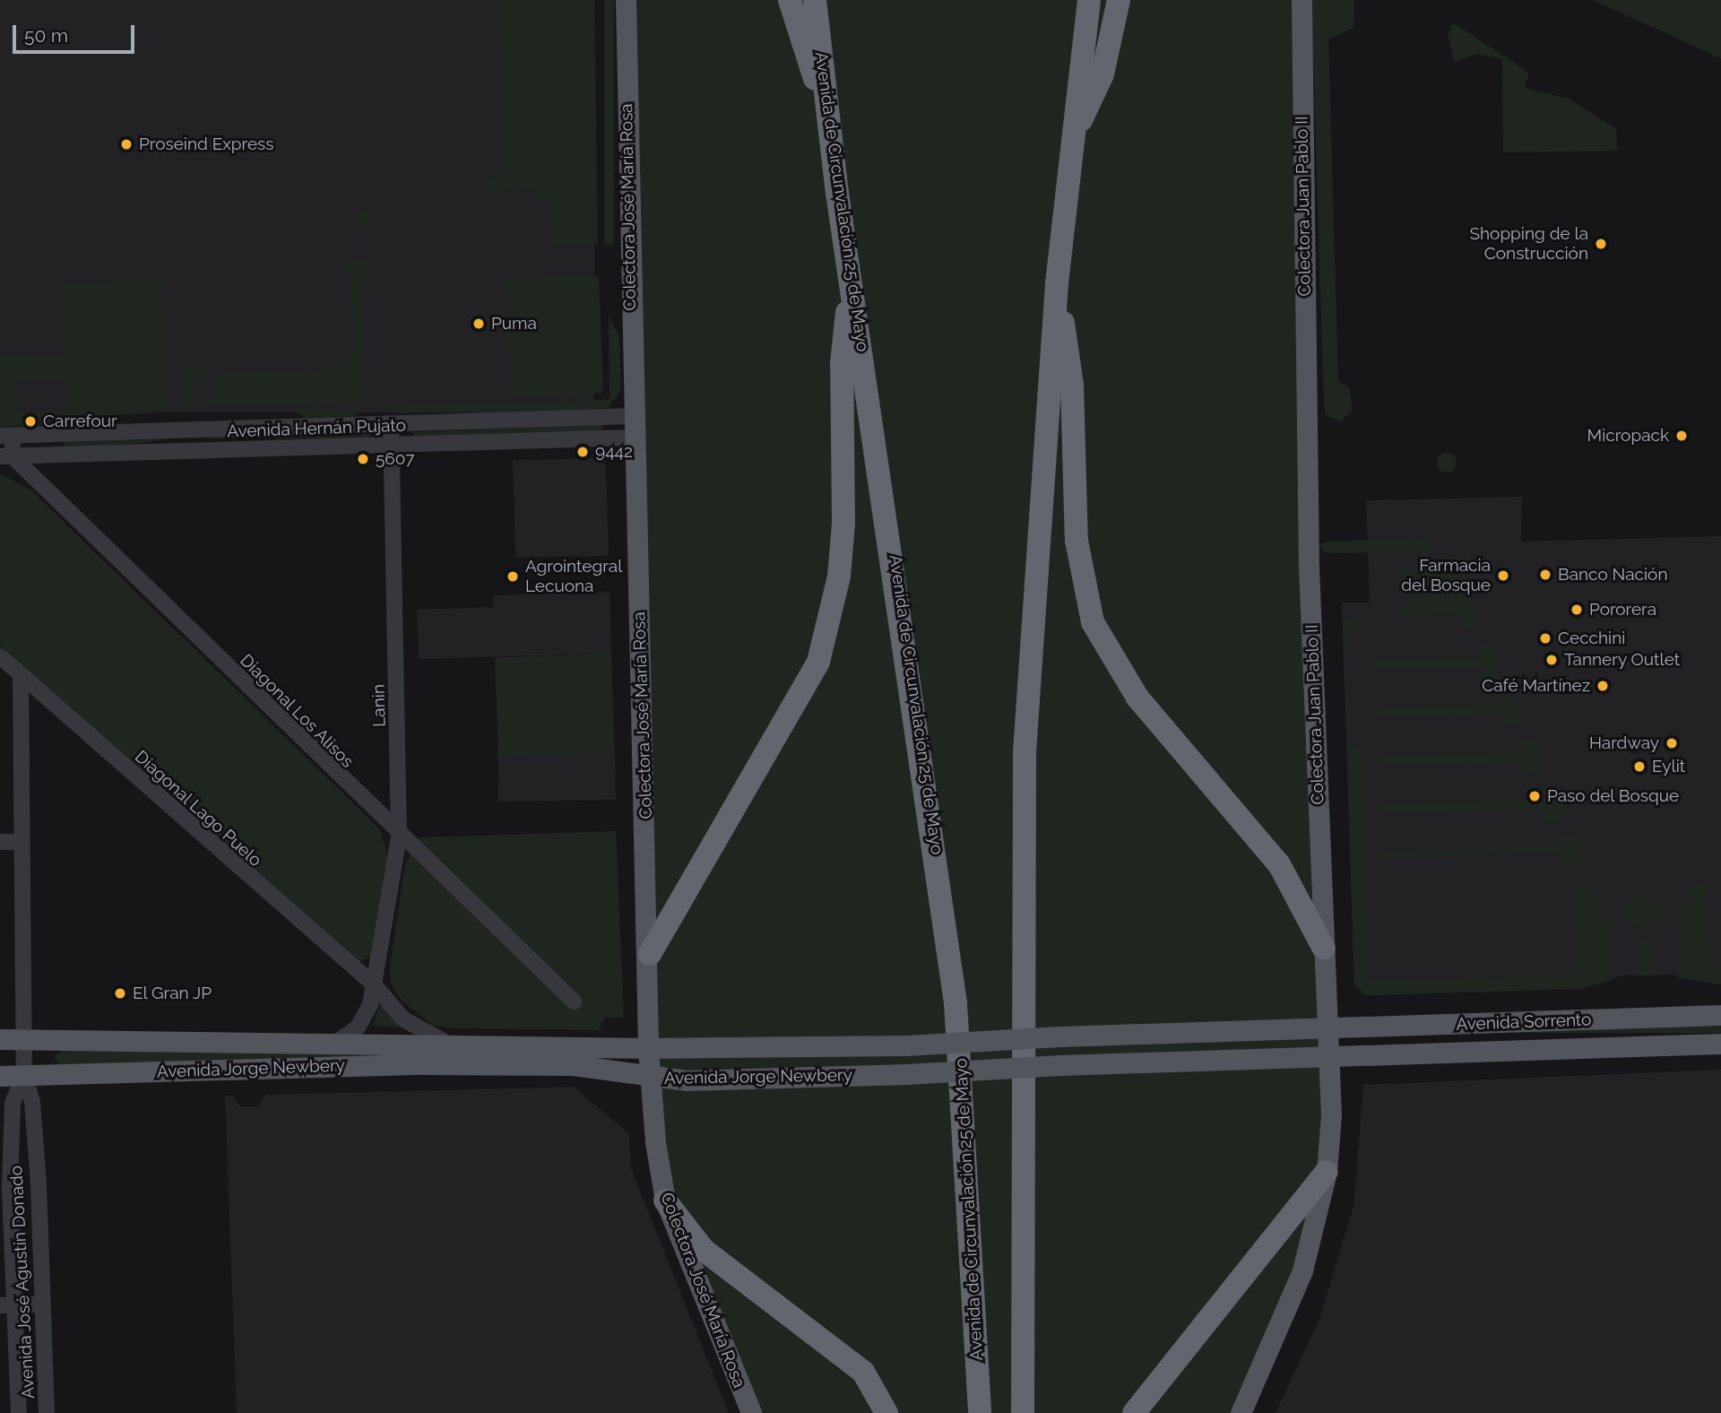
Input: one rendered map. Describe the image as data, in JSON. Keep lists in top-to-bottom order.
{
  "streets": {
    "highway": ["Avenida de Circunvalación 25 de Mayo"],
    "main road": [
      "Colectora Juan Pablo II",
      "Colectora José María Rosa",
      "Avenida Sorrento",
      "Avenida Jorge Newbery"
    ],
    "street": [
      "Avenida Hernán Pujato",
      "Lanin",
      "Diagonal Los Alisos",
      "Diagonal Lago Puelo",
      "Avenida José Agustín Donado"
    ]
  },
  "crossings": [
    ["Colectora Juan Pablo II", "Avenida Sorrento"],
    ["Colectora Juan Pablo II", "Avenida Jorge Newbery"],
    ["Colectora José María Rosa", "Avenida Hernán Pujato"],
    ["Colectora José María Rosa", "Avenida Jorge Newbery"],
    ["Avenida Hernán Pujato", "Lanin"],
    ["Avenida Hernán Pujato", "Diagonal Los Alisos"],
    ["Lanin", "Diagonal Los Alisos"],
    ["Lanin", "Diagonal Lago Puelo"],
    ["Diagonal Lago Puelo", "Avenida Jorge Newbery"],
    ["Diagonal Lago Puelo", "Avenida José Agustín Donado"],
    ["Avenida Sorrento", "Avenida Jorge Newbery"],
    ["Avenida Jorge Newbery", "Avenida José Agustín Donado"]
  ],
  "places": [
    "Proseind Express",
    "Shopping de la Construcción",
    "Puma",
    "Carrefour",
    "Micropack",
    "9442",
    "5607",
    "Banco Nación",
    "Farmacia del Bosque",
    "Agrointegral Lecuona",
    "Pororera",
    "Cecchini",
    "Tannery Outlet",
    "Café Martínez",
    "Hardway",
    "Eylit",
    "Paso del Bosque",
    "El Gran JP"
  ],
  "scale_bar": "50 m"
}
